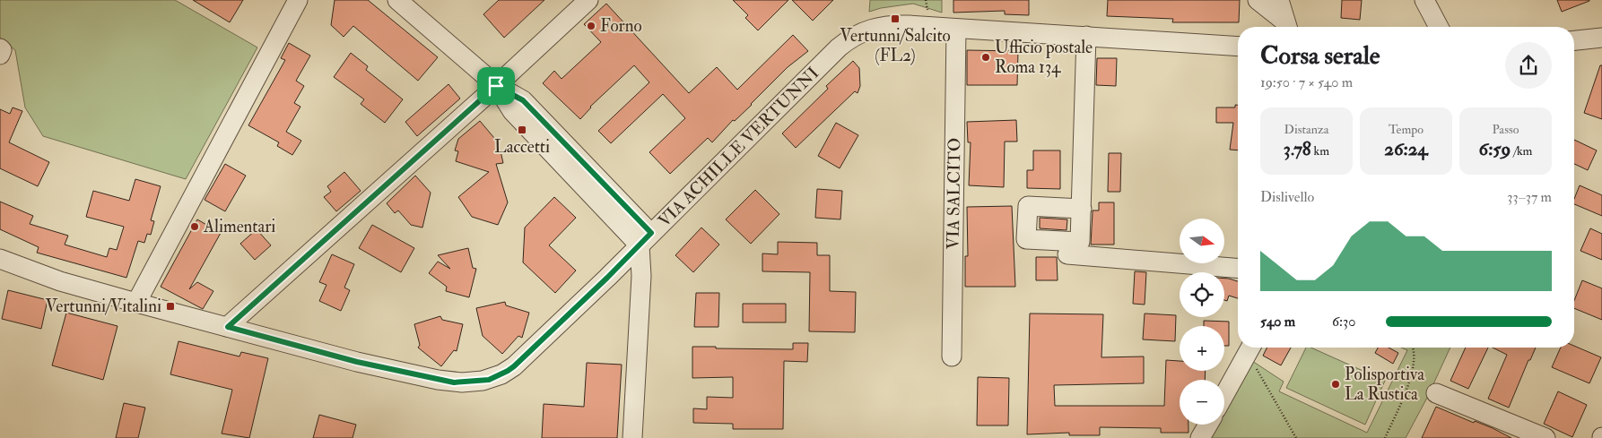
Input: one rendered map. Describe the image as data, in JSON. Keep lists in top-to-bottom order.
{
  "streets": {
    "street": ["VIA ACHILLE VERTUNNI", "VIA SALCITO"]
  },
  "crossings": [
    ["VIA ACHILLE VERTUNNI", "VIA SALCITO"]
  ],
  "places": {
    "transit": ["Vertunni/Salcito (FL2)", "Laccetti", "Vertunni/Vitalini"],
    "other": [
      "Forno",
      "Ufficio postale Roma 134",
      "Alimentari",
      "Polisportiva La Rustica"
    ]
  },
  "north": "right",
  "page": {
    "heading": ["Corsa serale", "19:50 · 7 × 540 m"],
    "stats": [
      ["Distanza", "3.78 km"],
      ["Tempo", "26:24"],
      ["Passo", "6:59 /km"]
    ],
    "chart": ["Dislivello", "33–37 m"],
    "map_buttons": ["+", "−"],
    "list": [
      {
        "name": "540 m",
        "note": "6:30"
      }
    ]
  }
}
